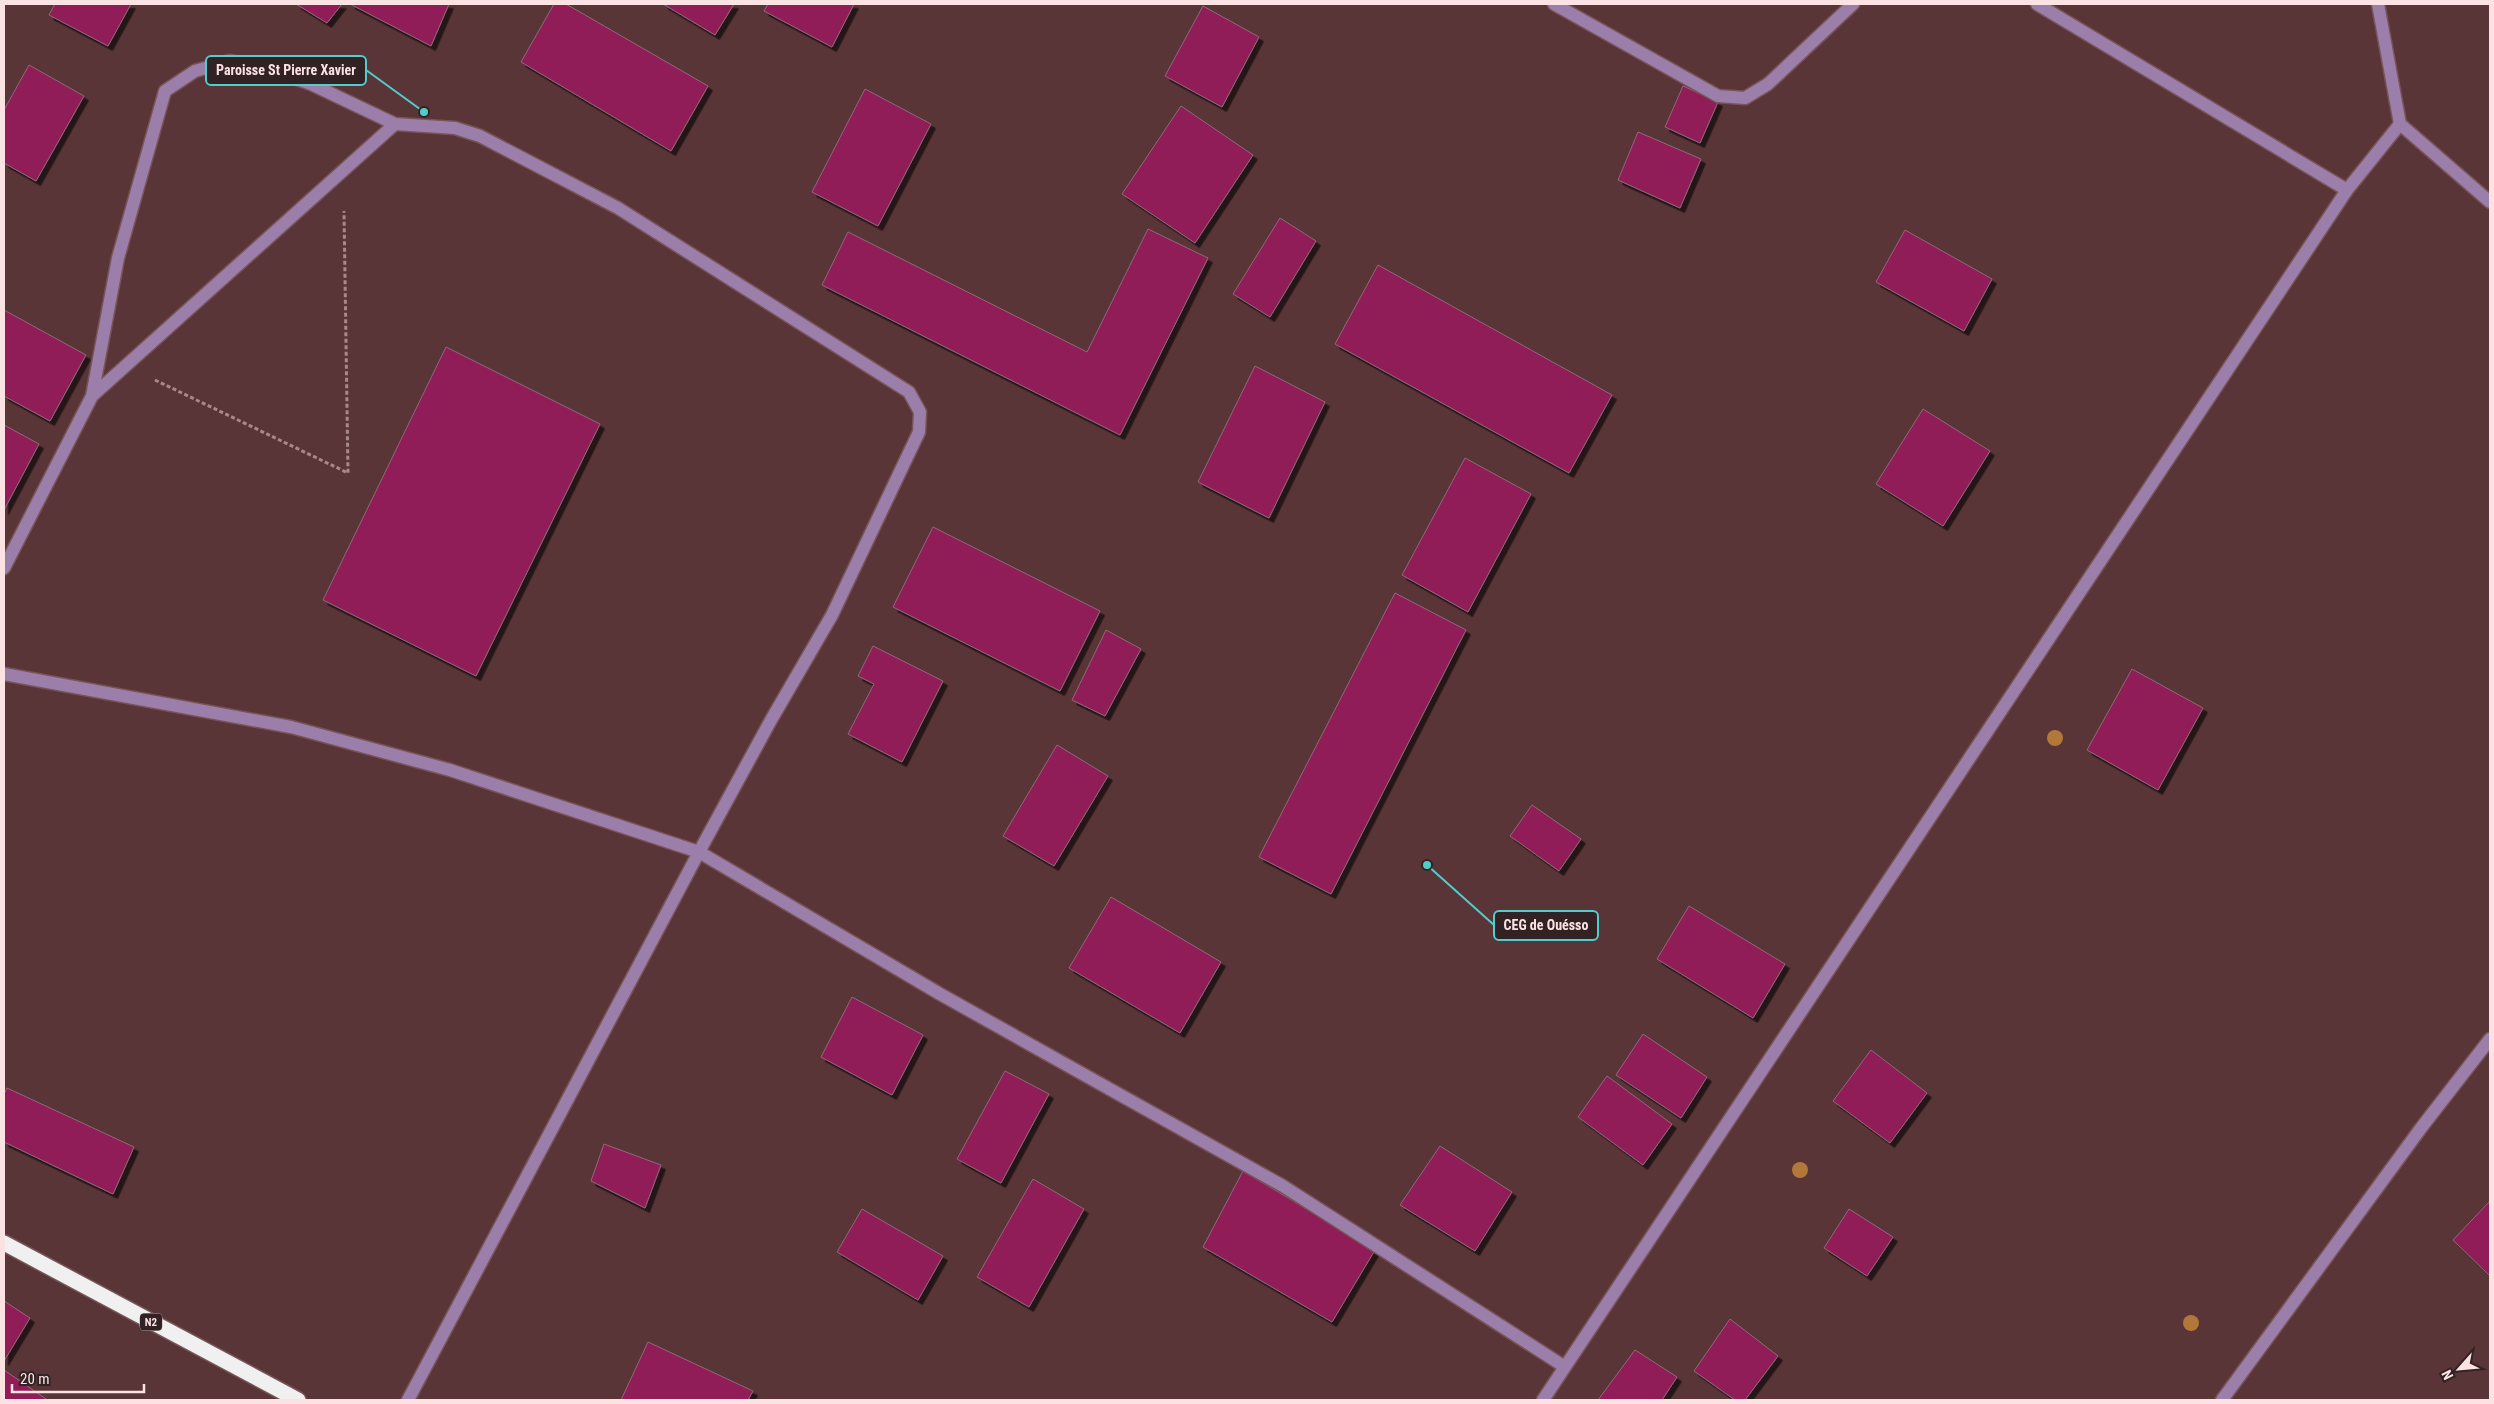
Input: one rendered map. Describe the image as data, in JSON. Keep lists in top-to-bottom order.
{
  "streets": {
    "highway": ["N2"]
  },
  "places": ["Paroisse St Pierre Xavier", "CEG de Ouésso"],
  "scale_bar": "20 m",
  "north": "bottom left"
}
